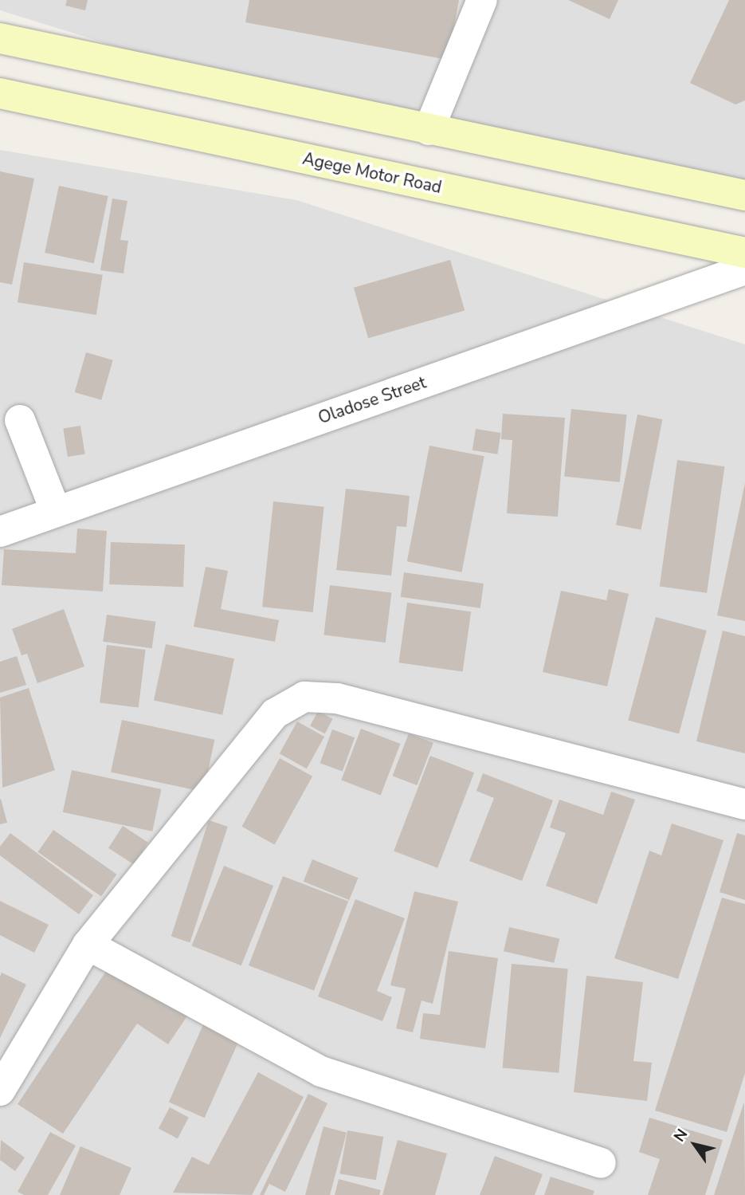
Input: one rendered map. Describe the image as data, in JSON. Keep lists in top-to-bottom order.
{
  "streets": {
    "main road": ["Agege Motor Road"],
    "street": ["Oladose Street"]
  },
  "north": "top left"
}
